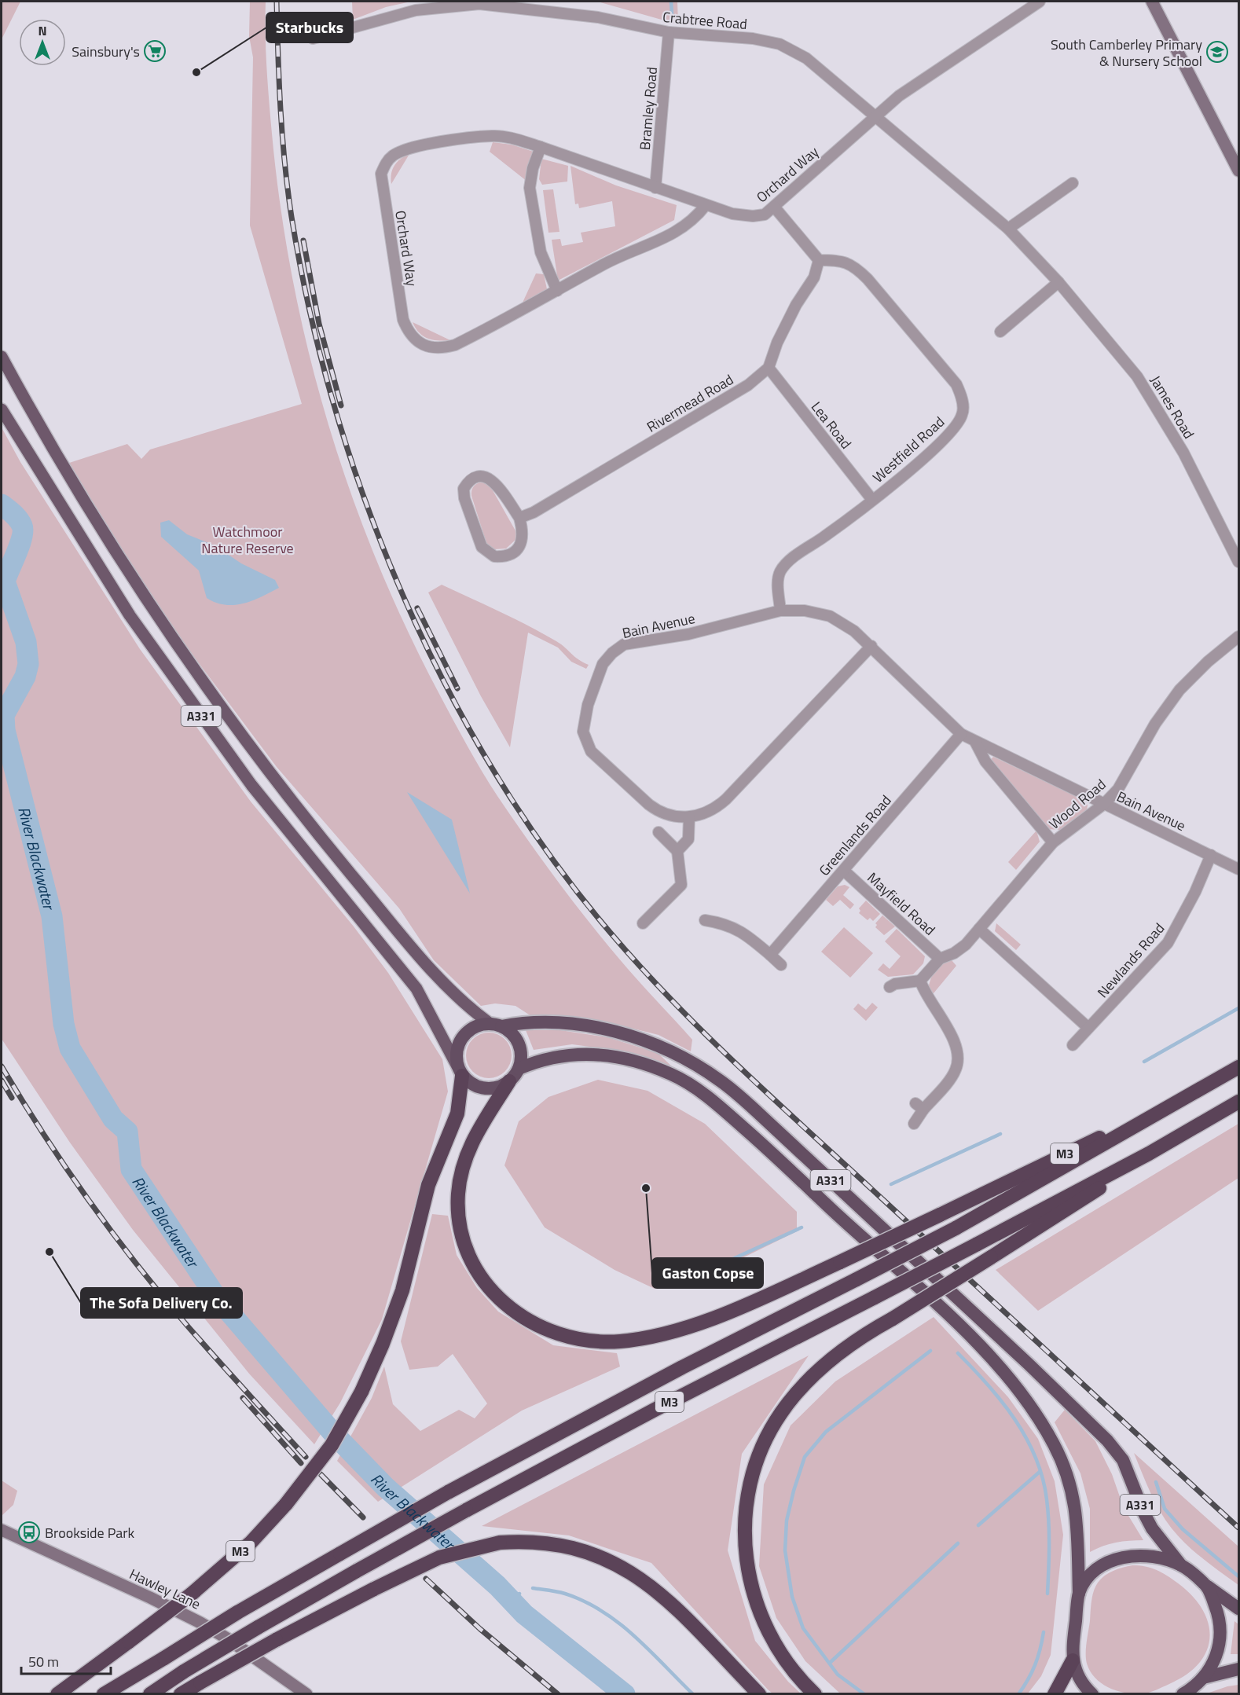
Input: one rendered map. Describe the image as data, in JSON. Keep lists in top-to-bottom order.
{
  "streets": {
    "highway": ["A331", "M3"],
    "main road": ["Hawley Lane"],
    "street": [
      "Crabtree Road",
      "Bramley Road",
      "Orchard Way",
      "Rivermead Road",
      "James Road",
      "Lea Road",
      "Westfield Road",
      "Bain Avenue",
      "Wood Road",
      "Greenlands Road",
      "Mayfield Road",
      "Newlands Road"
    ]
  },
  "crossings": [
    ["Crabtree Road", "Bramley Road"],
    ["Crabtree Road", "Orchard Way"],
    ["Crabtree Road", "James Road"],
    ["Bramley Road", "Orchard Way"],
    ["Orchard Way", "James Road"],
    ["Rivermead Road", "Lea Road"],
    ["Lea Road", "Westfield Road"],
    ["Westfield Road", "Bain Avenue"],
    ["Bain Avenue", "Wood Road"],
    ["Bain Avenue", "Greenlands Road"],
    ["Bain Avenue", "Newlands Road"],
    ["A331", "M3"],
    ["Wood Road", "Mayfield Road"],
    ["Greenlands Road", "Mayfield Road"]
  ],
  "water": ["River Blackwater"],
  "parks": ["Watchmoor Nature Reserve"],
  "places": {
    "supermarket": ["Sainsbury's"],
    "school or university": ["South Camberley Primary & Nursery School"],
    "other": ["Starbucks", "Gaston Copse", "The Sofa Delivery Co."],
    "bus stop": ["Brookside Park"]
  },
  "scale_bar": "50 m",
  "north": "top"
}
